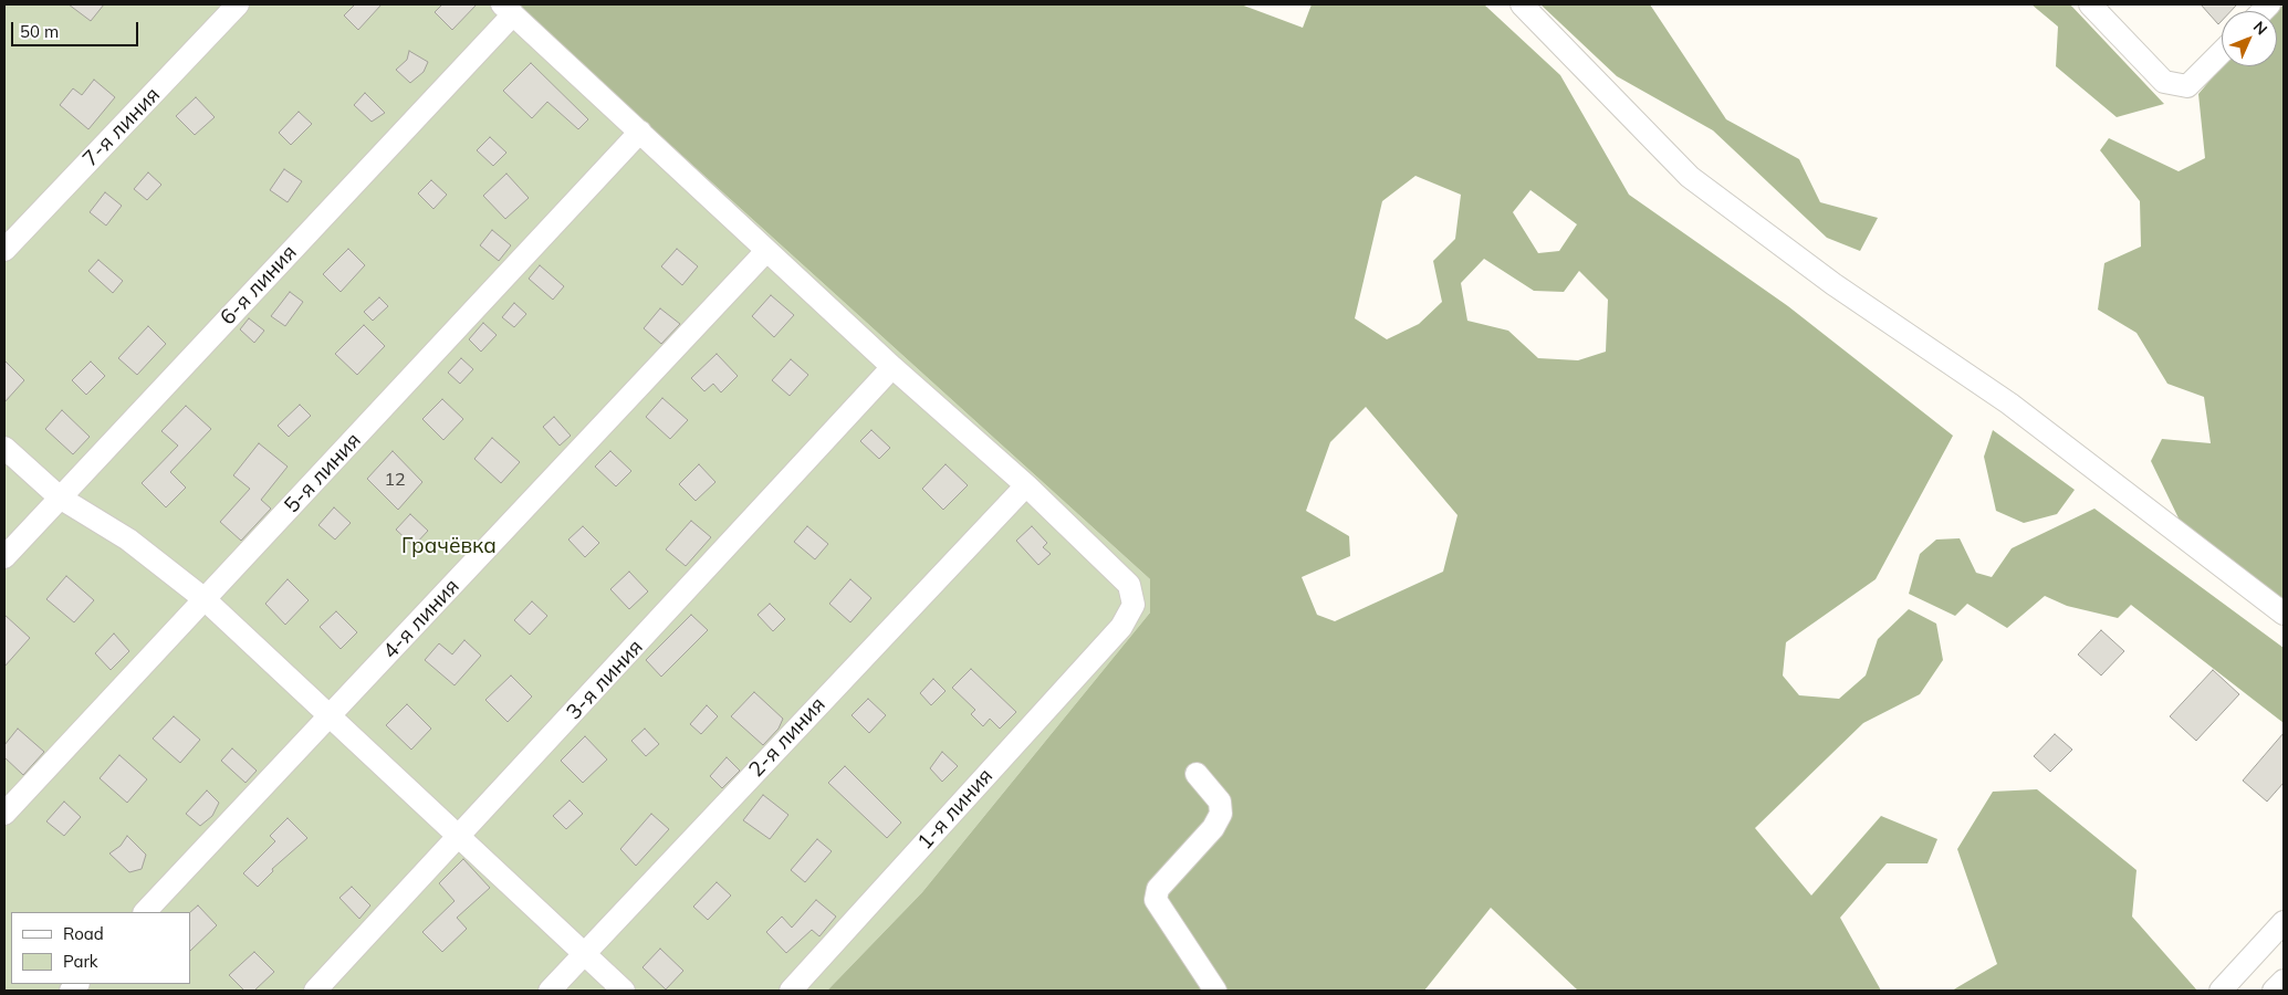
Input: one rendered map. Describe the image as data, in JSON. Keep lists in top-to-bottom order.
{
  "streets": {
    "street": [
      "7-я линия",
      "6-я линия",
      "5-я линия",
      "4-я линия",
      "3-я линия",
      "2-я линия",
      "1-я линия"
    ]
  },
  "crossings": [
    ["6-я линия", "1-я линия"],
    ["5-я линия", "1-я линия"],
    ["4-я линия", "1-я линия"],
    ["3-я линия", "1-я линия"],
    ["2-я линия", "1-я линия"]
  ],
  "parks": ["Грачёвка"],
  "house_numbers": ["12"],
  "legend": ["Road", "Park"],
  "scale_bar": "50 m",
  "north": "top right"
}
